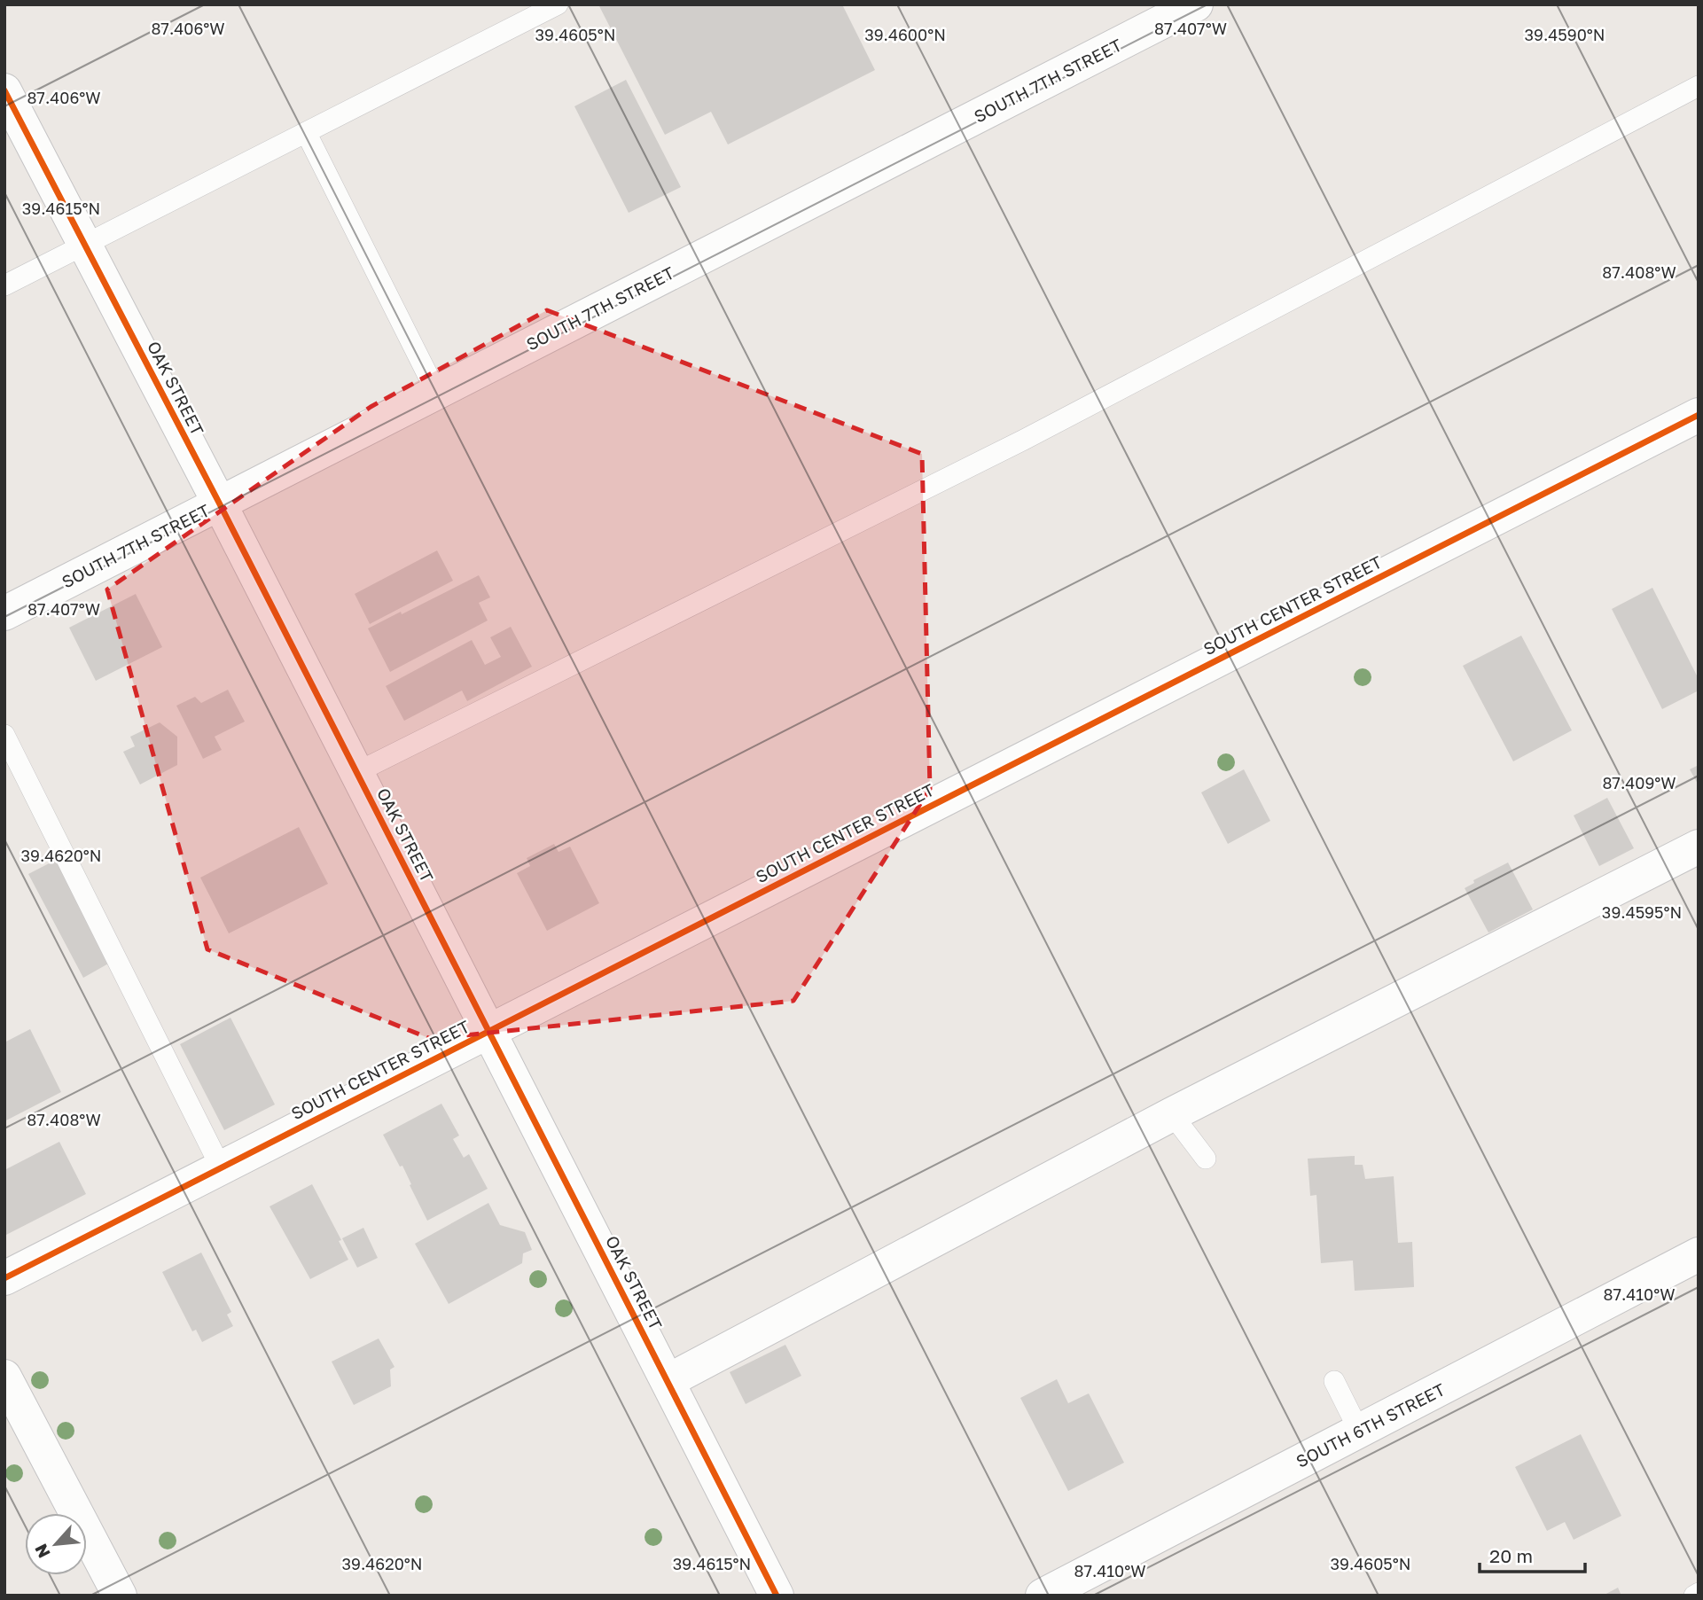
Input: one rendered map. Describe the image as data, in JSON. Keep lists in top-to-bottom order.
{
  "streets": {
    "street": [
      "SOUTH 7TH STREET",
      "OAK STREET",
      "SOUTH CENTER STREET",
      "SOUTH 6TH STREET"
    ]
  },
  "crossings": [
    ["SOUTH 7TH STREET", "OAK STREET"],
    ["OAK STREET", "SOUTH CENTER STREET"]
  ],
  "scale_bar": "20 m",
  "north": "bottom left",
  "coordinates": [
    "87.406°W",
    "87.407°W",
    "39.4605°N",
    "39.4600°N",
    "39.4590°N",
    "39.4615°N",
    "87.408°W",
    "87.409°W",
    "39.4620°N",
    "39.4595°N",
    "87.410°W"
  ]
}
